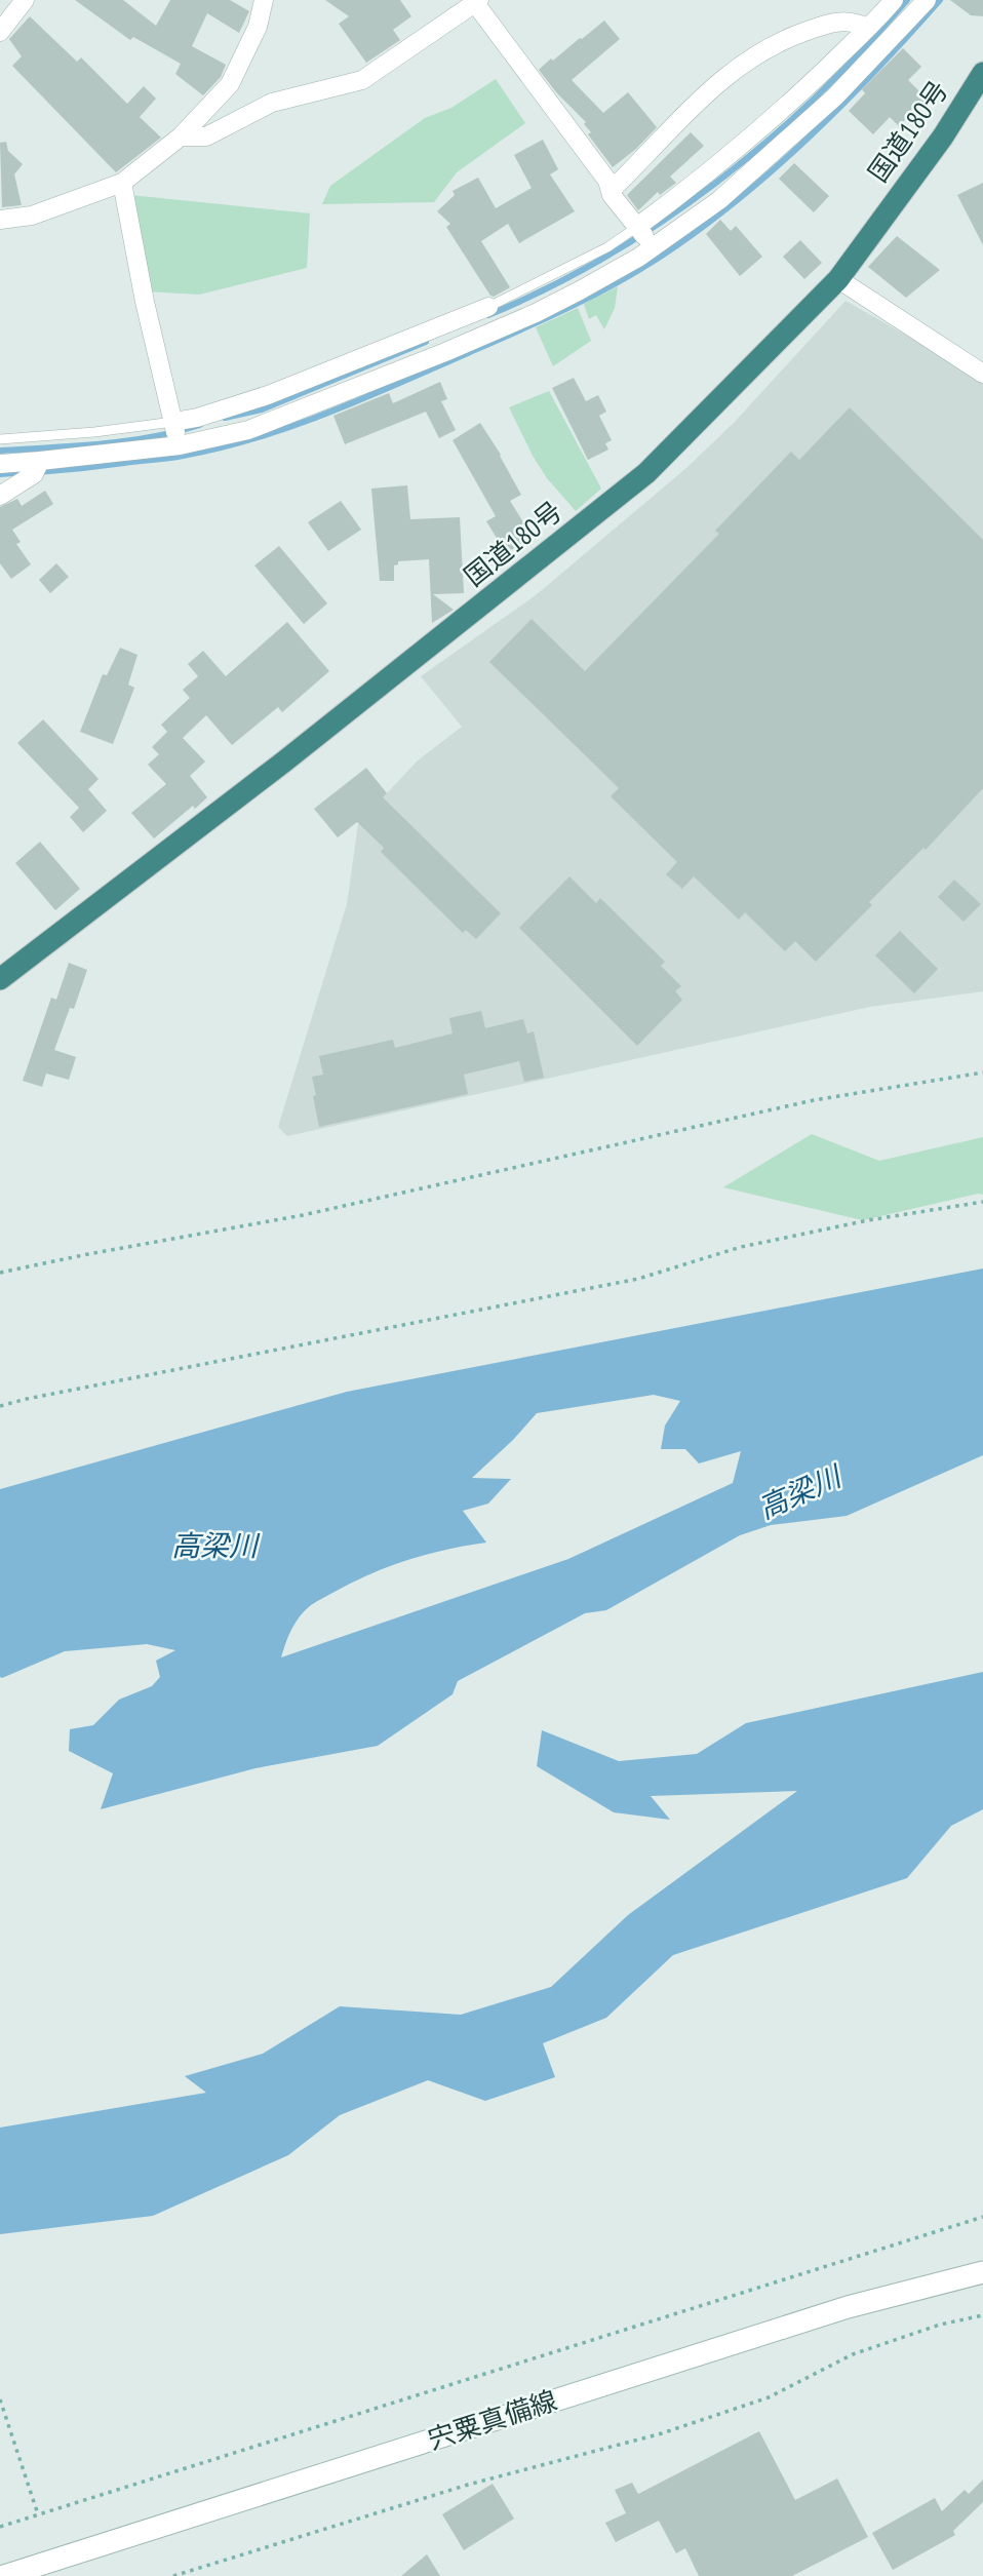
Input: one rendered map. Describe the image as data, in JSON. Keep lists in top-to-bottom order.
{
  "streets": {
    "highway": ["国道180号"],
    "main road": ["宍粟真備線"]
  },
  "water": ["高梁川"]
}
